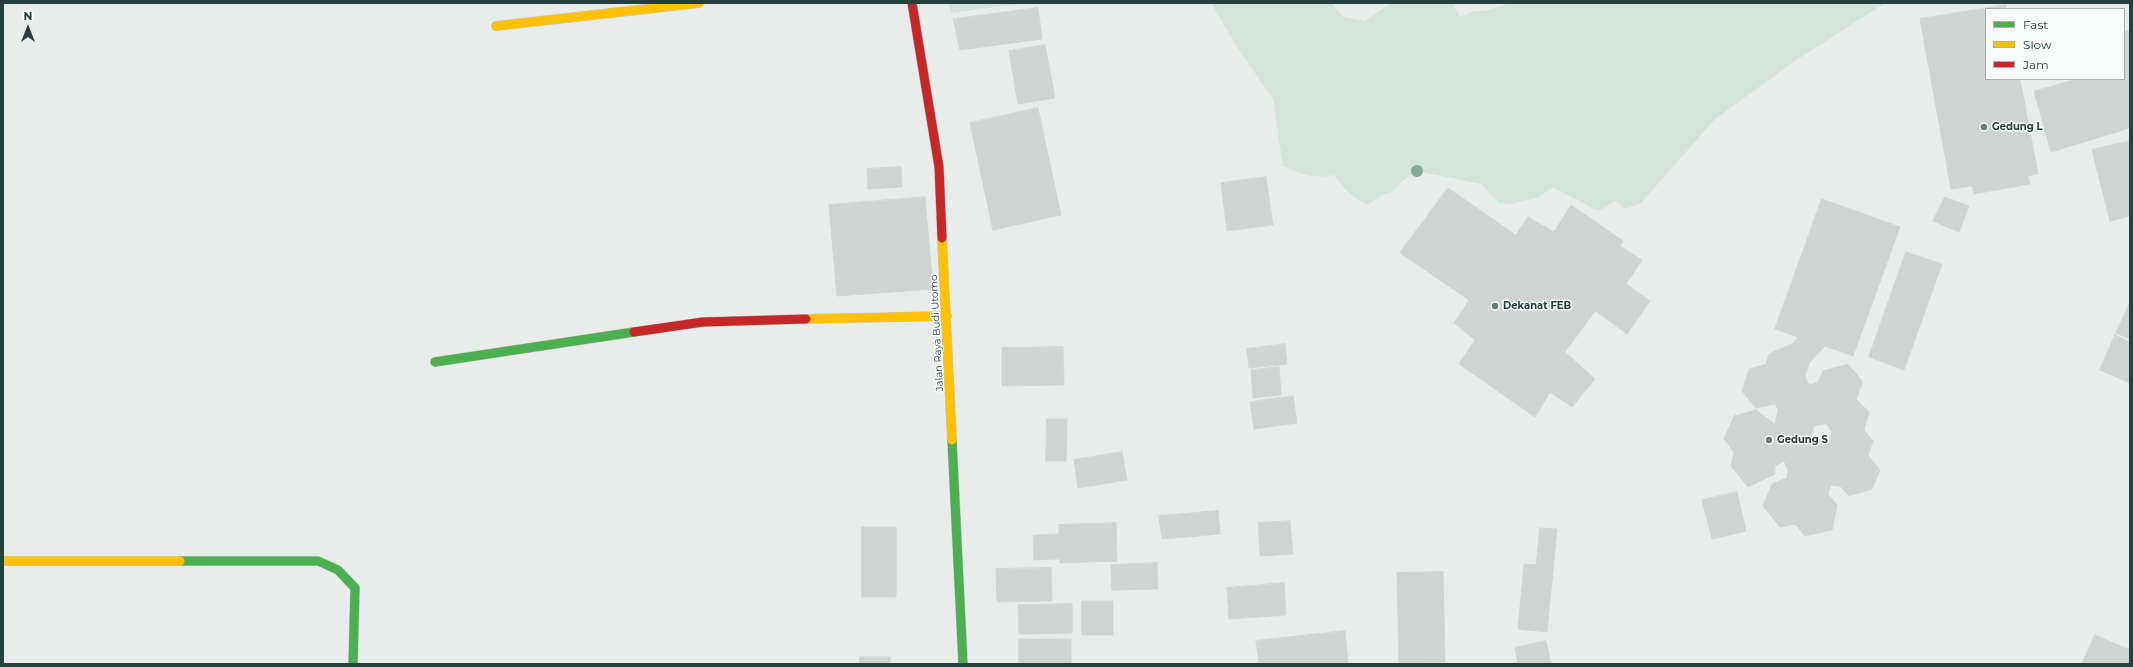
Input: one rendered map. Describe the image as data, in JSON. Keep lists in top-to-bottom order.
{
  "streets": {
    "main road": ["Jalan Raya Budi Utomo"]
  },
  "places": ["Gedung L", "Dekanat FEB", "Gedung S"],
  "legend": ["Fast", "Slow", "Jam"],
  "north": "top"
}
